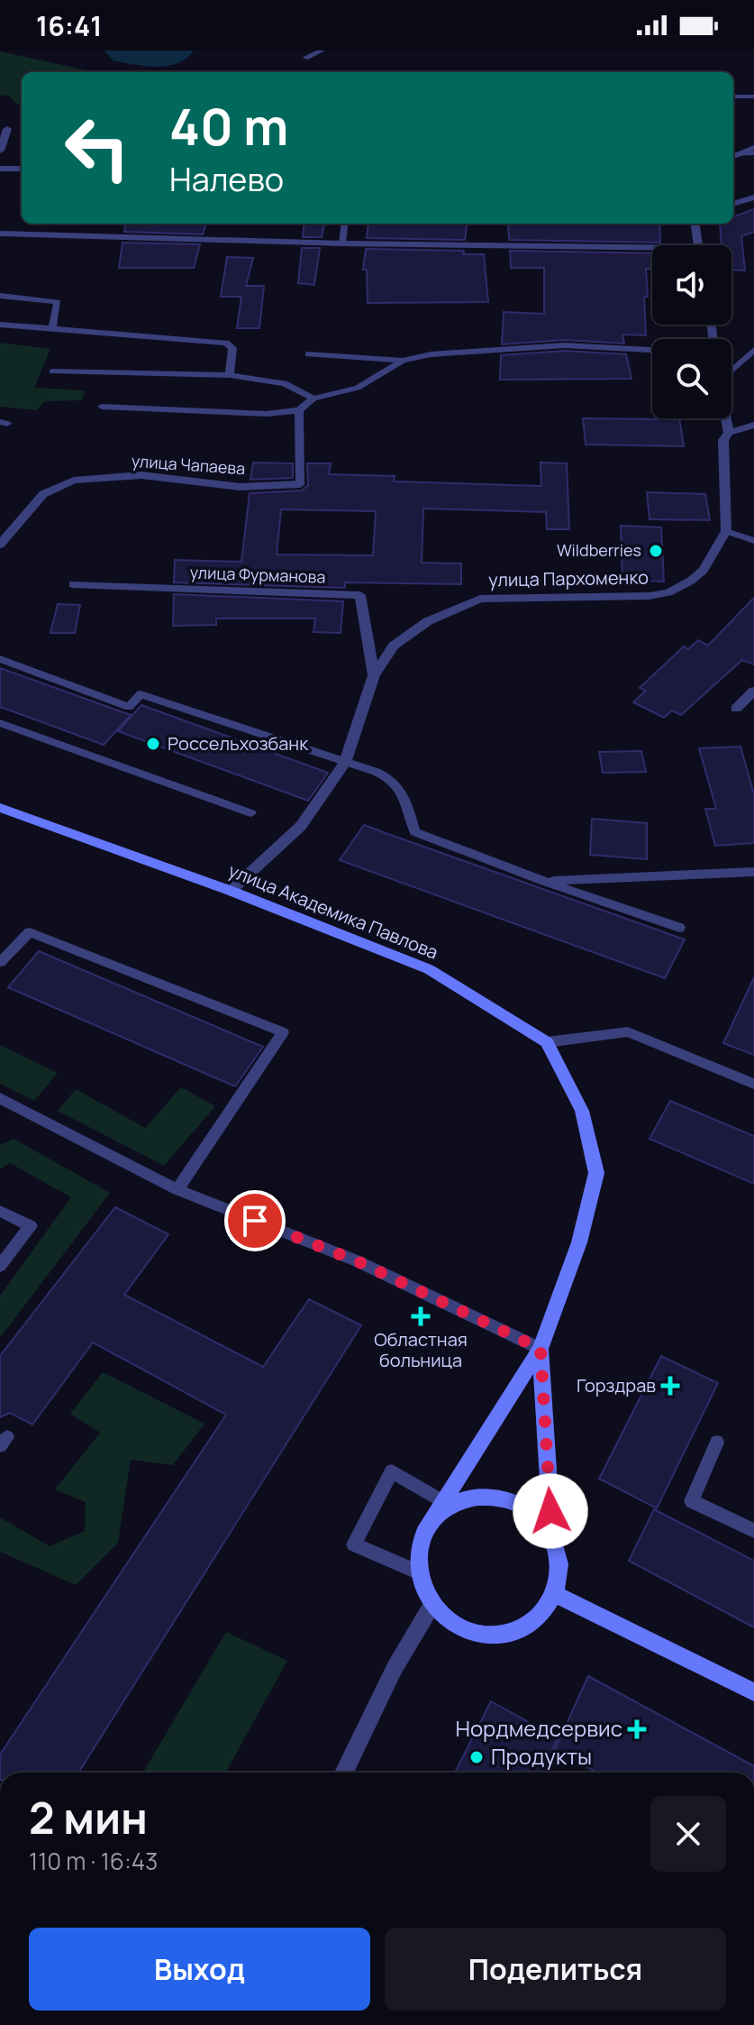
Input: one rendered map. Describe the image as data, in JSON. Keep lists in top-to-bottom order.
{
  "streets": {
    "street": [
      "улица Чапаева",
      "улица Фурманова",
      "улица Пархоменко",
      "улица Академика Павлова"
    ]
  },
  "crossings": [
    ["улица Фурманова", "улица Пархоменко"],
    ["улица Пархоменко", "улица Академика Павлова"]
  ],
  "places": {
    "other": ["Wildberries", "Россельхозбанк", "Продукты"],
    "health": ["Областная больница", "Горздрав", "Нордмедсервис"]
  },
  "page": {
    "status": "16:41",
    "turn": ["40 m", "Налево"],
    "heading": ["2 мин", "110 m · 16:43"],
    "buttons": ["Выход", "Поделиться"]
  }
}
